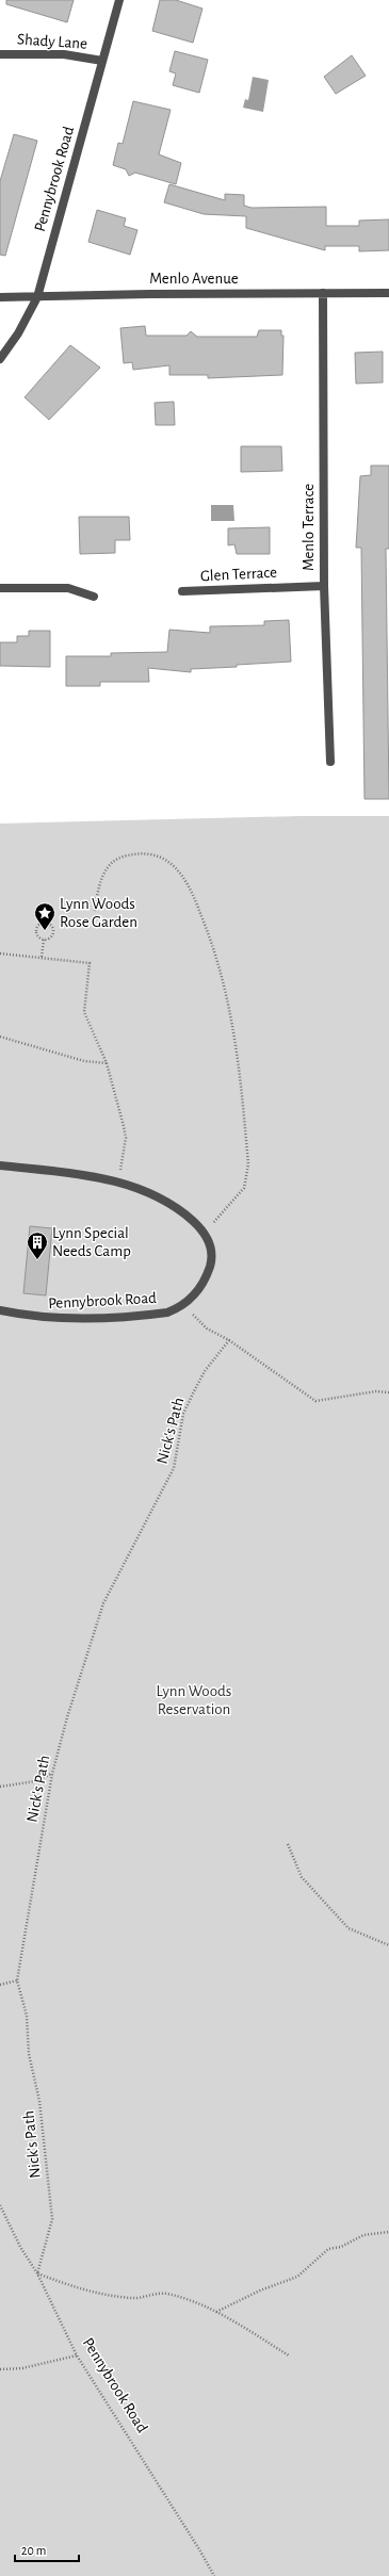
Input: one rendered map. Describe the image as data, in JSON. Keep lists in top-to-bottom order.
{
  "streets": {
    "street": [
      "Shady Lane",
      "Pennybrook Road",
      "Menlo Avenue",
      "Menlo Terrace",
      "Glen Terrace"
    ],
    "path": ["Nick's Path"]
  },
  "crossings": [
    ["Shady Lane", "Pennybrook Road"],
    ["Pennybrook Road", "Menlo Avenue"],
    ["Pennybrook Road", "Nick's Path"],
    ["Menlo Avenue", "Menlo Terrace"],
    ["Menlo Terrace", "Glen Terrace"]
  ],
  "parks": ["Lynn Woods Reservation"],
  "places": {
    "place": ["Lynn Woods Rose Garden"],
    "building": ["Lynn Special Needs Camp"]
  },
  "scale_bar": "20 m"
}
